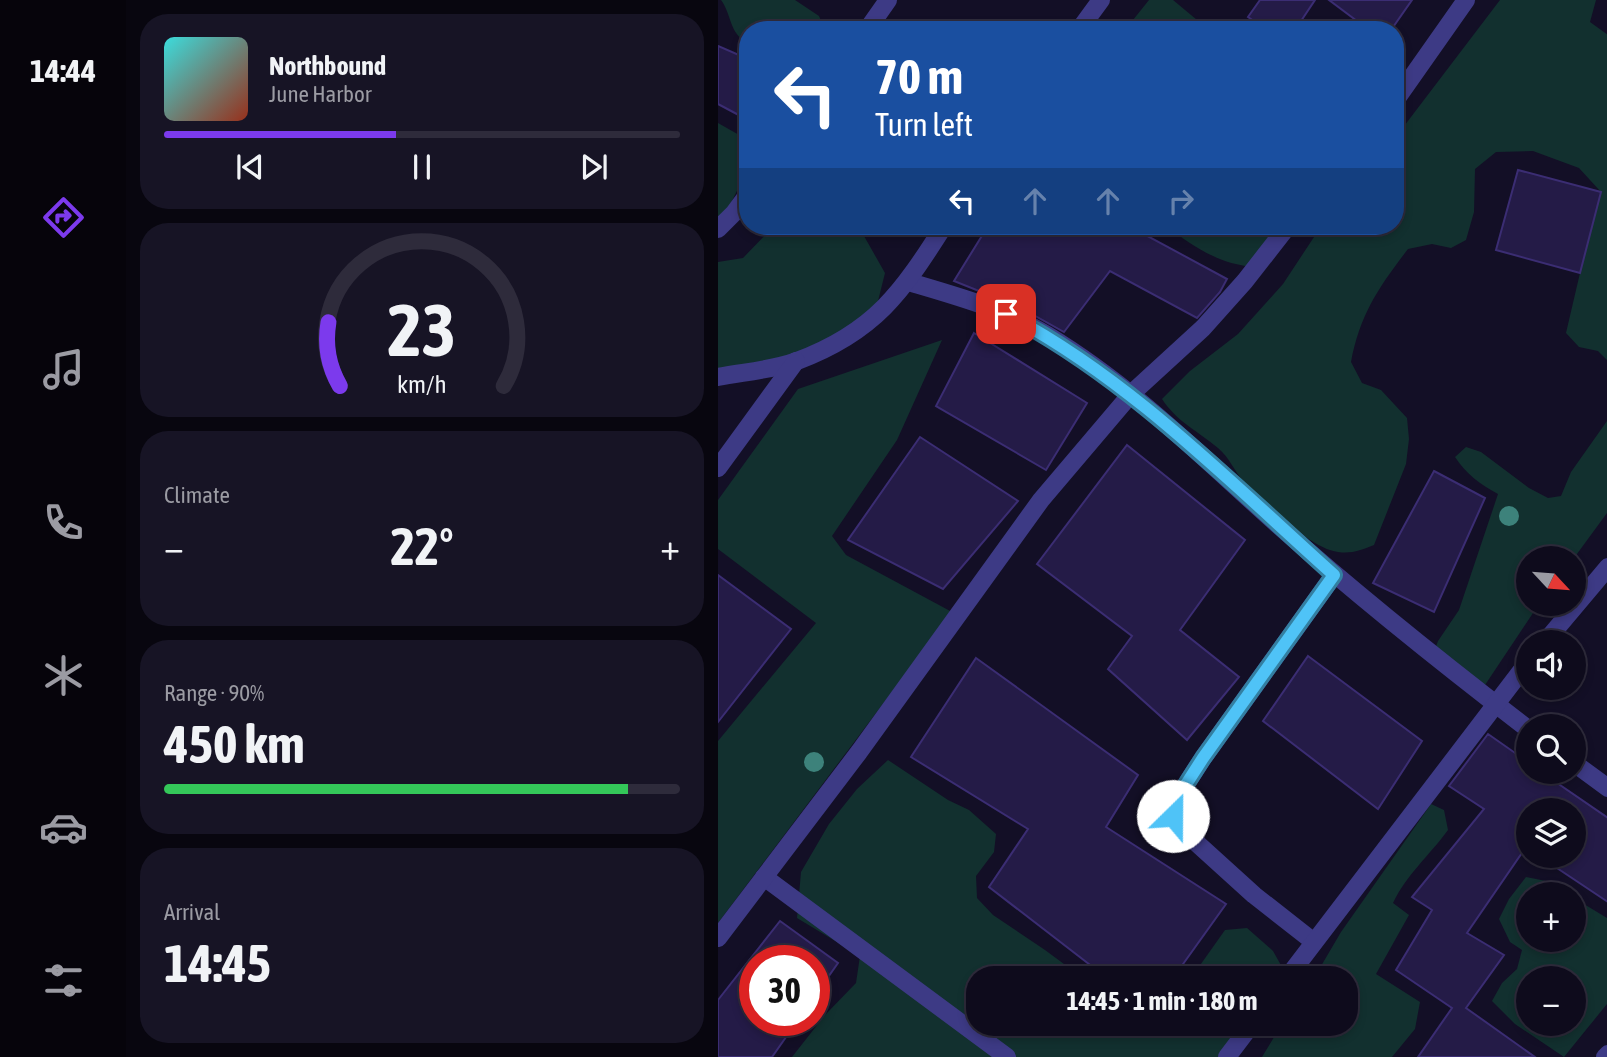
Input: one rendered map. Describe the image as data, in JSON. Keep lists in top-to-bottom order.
{
  "north": "bottom right",
  "page": {
    "tabs": "14:44",
    "turn": ["70 m", "Turn left"],
    "song": ["Northbound", "June Harbor"],
    "tile": [
      "Climate",
      ["Range · 90%", "450 km"],
      ["Arrival", "14:45"]
    ],
    "heat": ["−", "22°", "+"],
    "map_buttons": ["+", "−"],
    "limit": "30",
    "trip": "14:45 · 1 min · 180 m",
    "gauge": ["23", "km/h"]
  }
}
